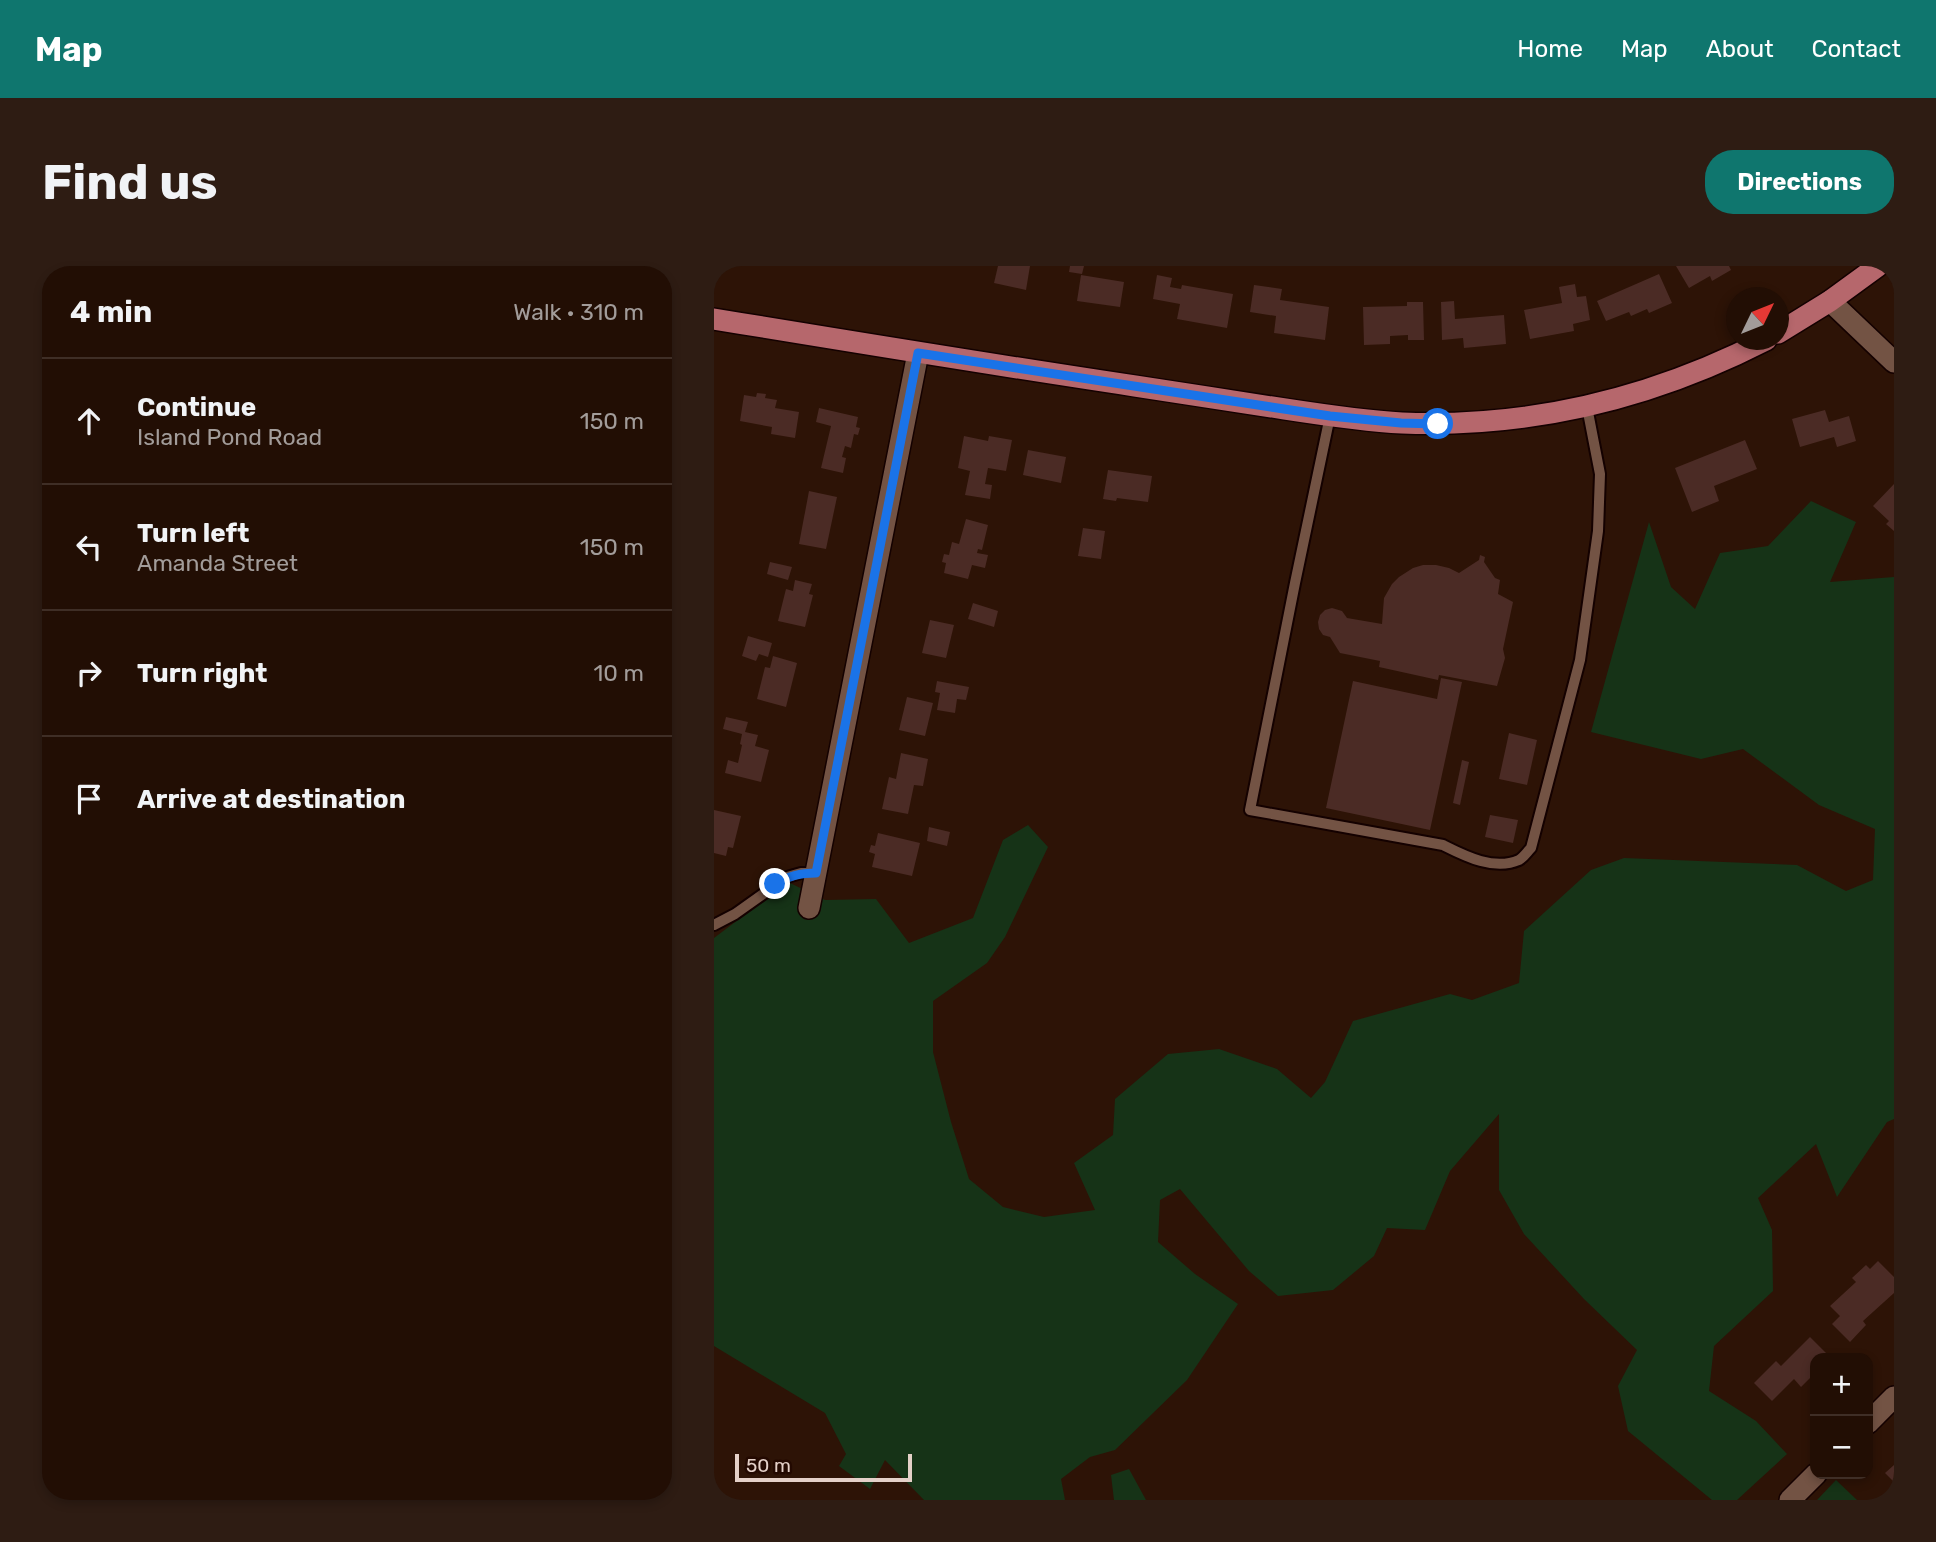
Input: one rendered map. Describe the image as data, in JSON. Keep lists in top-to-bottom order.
{
  "scale_bar": "50 m",
  "north": "top right",
  "page": {
    "header": "Map",
    "nav": [
      "Home",
      "Map",
      "About",
      "Contact"
    ],
    "buttons": "Directions",
    "title": "Find us",
    "heading": ["4 min", "Walk · 310 m"],
    "list": [
      ["Continue", "Island Pond Road", "150 m"],
      ["Turn left", "Amanda Street", "150 m"],
      ["Turn right", "10 m"],
      "Arrive at destination"
    ],
    "map_buttons": ["+", "−"],
    "scale": "50 m"
  }
}
